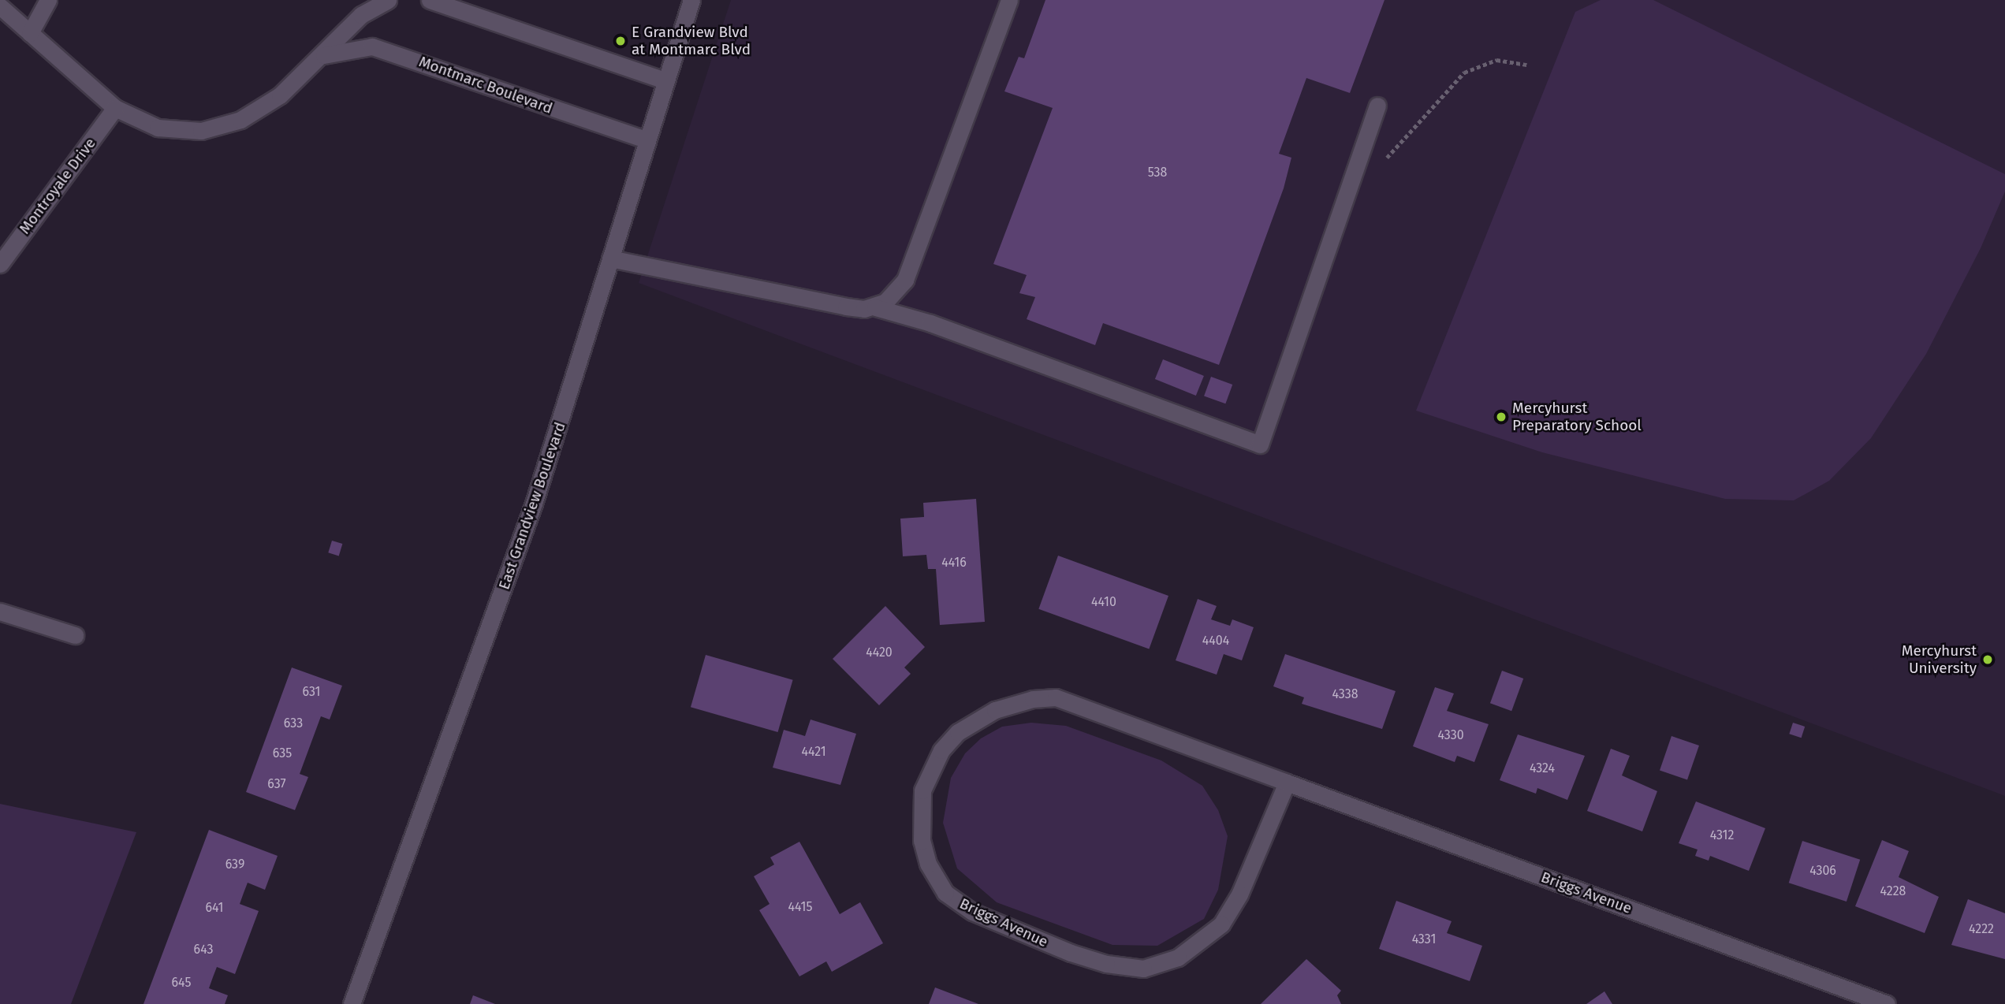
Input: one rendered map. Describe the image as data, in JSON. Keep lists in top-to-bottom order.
{
  "streets": {
    "street": [
      "Montmarc Boulevard",
      "Montroyale Drive",
      "East Grandview Boulevard",
      "Briggs Avenue"
    ]
  },
  "crossings": [
    ["Montmarc Boulevard", "East Grandview Boulevard"]
  ],
  "places": ["E Grandview Blvd at Montmarc Blvd", "Mercyhurst Preparatory School", "Mercyhurst University"],
  "house_numbers": [
    "538",
    "4416",
    "4410",
    "4404",
    "4420",
    "631",
    "4338",
    "633",
    "4330",
    "4421",
    "635",
    "4324",
    "637",
    "4312",
    "639",
    "4306",
    "4228",
    "4415",
    "641",
    "4222",
    "4331",
    "643",
    "645"
  ]
}
